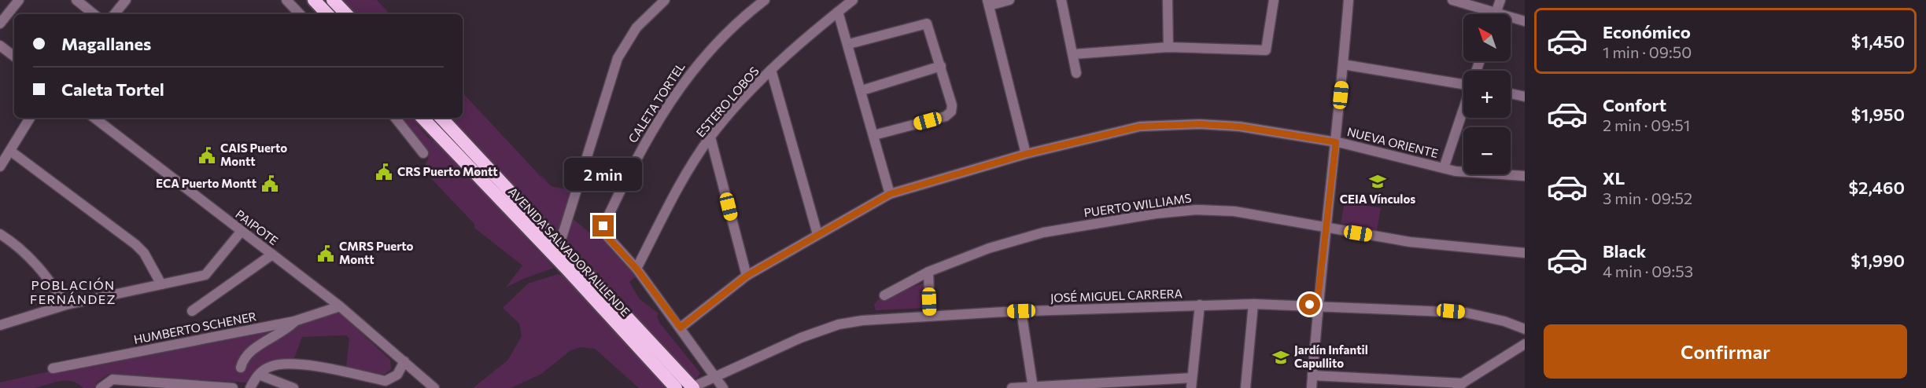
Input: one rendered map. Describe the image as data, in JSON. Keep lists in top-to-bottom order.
{
  "streets": {
    "highway": ["AVENIDA SALVADOR ALLENDE"],
    "street": [
      "ESTERO LOBOS",
      "CALETA TORTEL",
      "NUEVA ORIENTE",
      "PUERTO WILLIAMS",
      "PAIPOTE",
      "JOSÉ MIGUEL CARRERA",
      "HUMBERTO SCHENER"
    ]
  },
  "crossings": [
    ["ESTERO LOBOS", "CALETA TORTEL"],
    ["CALETA TORTEL", "NUEVA ORIENTE"],
    ["CALETA TORTEL", "JOSÉ MIGUEL CARRERA"],
    ["PAIPOTE", "HUMBERTO SCHENER"],
    ["AVENIDA SALVADOR ALLENDE", "JOSÉ MIGUEL CARRERA"]
  ],
  "districts": ["POBLACIÓN FERNÁNDEZ"],
  "places": {
    "public building": [
      "CAIS Puerto Montt",
      "CRS Puerto Montt",
      "ECA Puerto Montt",
      "CMRS Puerto Montt"
    ],
    "school or university": ["CEIA Vínculos", "Jardín Infantil Capullito"]
  },
  "north": "top left",
  "page": {
    "list": [
      {
        "name": "Económico",
        "note": "1 min · 09:50",
        "value": "$1,450"
      },
      {
        "name": "Confort",
        "note": "2 min · 09:51",
        "value": "$1,950"
      },
      {
        "name": "XL",
        "note": "3 min · 09:52",
        "value": "$2,460"
      },
      {
        "name": "Black",
        "note": "4 min · 09:53",
        "value": "$1,990"
      }
    ],
    "map_buttons": ["+", "−"],
    "banner": ["Magallanes", "Caleta Tortel"],
    "bubble": "2 min",
    "buttons": "Confirmar"
  }
}
